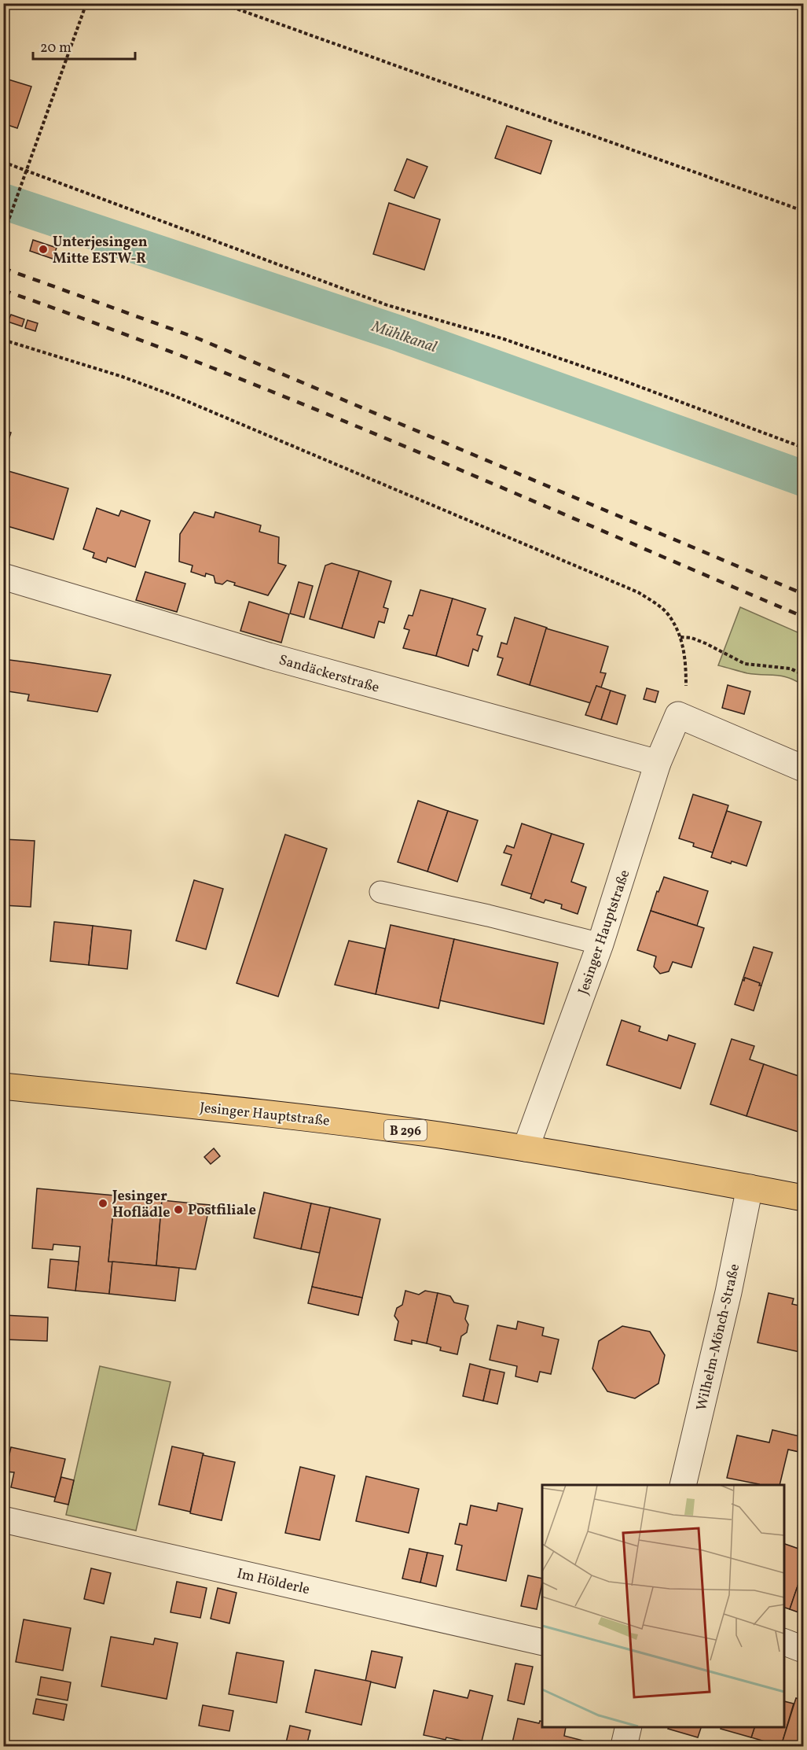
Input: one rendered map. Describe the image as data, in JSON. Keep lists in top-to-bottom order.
{
  "streets": {
    "main road": ["Jesinger Hauptstraße", "B 296"],
    "street": ["Sandäckerstraße", "Wilhelm-Mönch-Straße", "Im Hölderle"]
  },
  "crossings": [
    ["Sandäckerstraße", "Jesinger Hauptstraße"],
    ["Jesinger Hauptstraße", "Wilhelm-Mönch-Straße"]
  ],
  "water": ["Mühlkanal"],
  "places": ["Unterjesingen Mitte ESTW-R", "Jesinger Hoflädle", "Postfiliale"],
  "scale_bar": "20 m"
}
